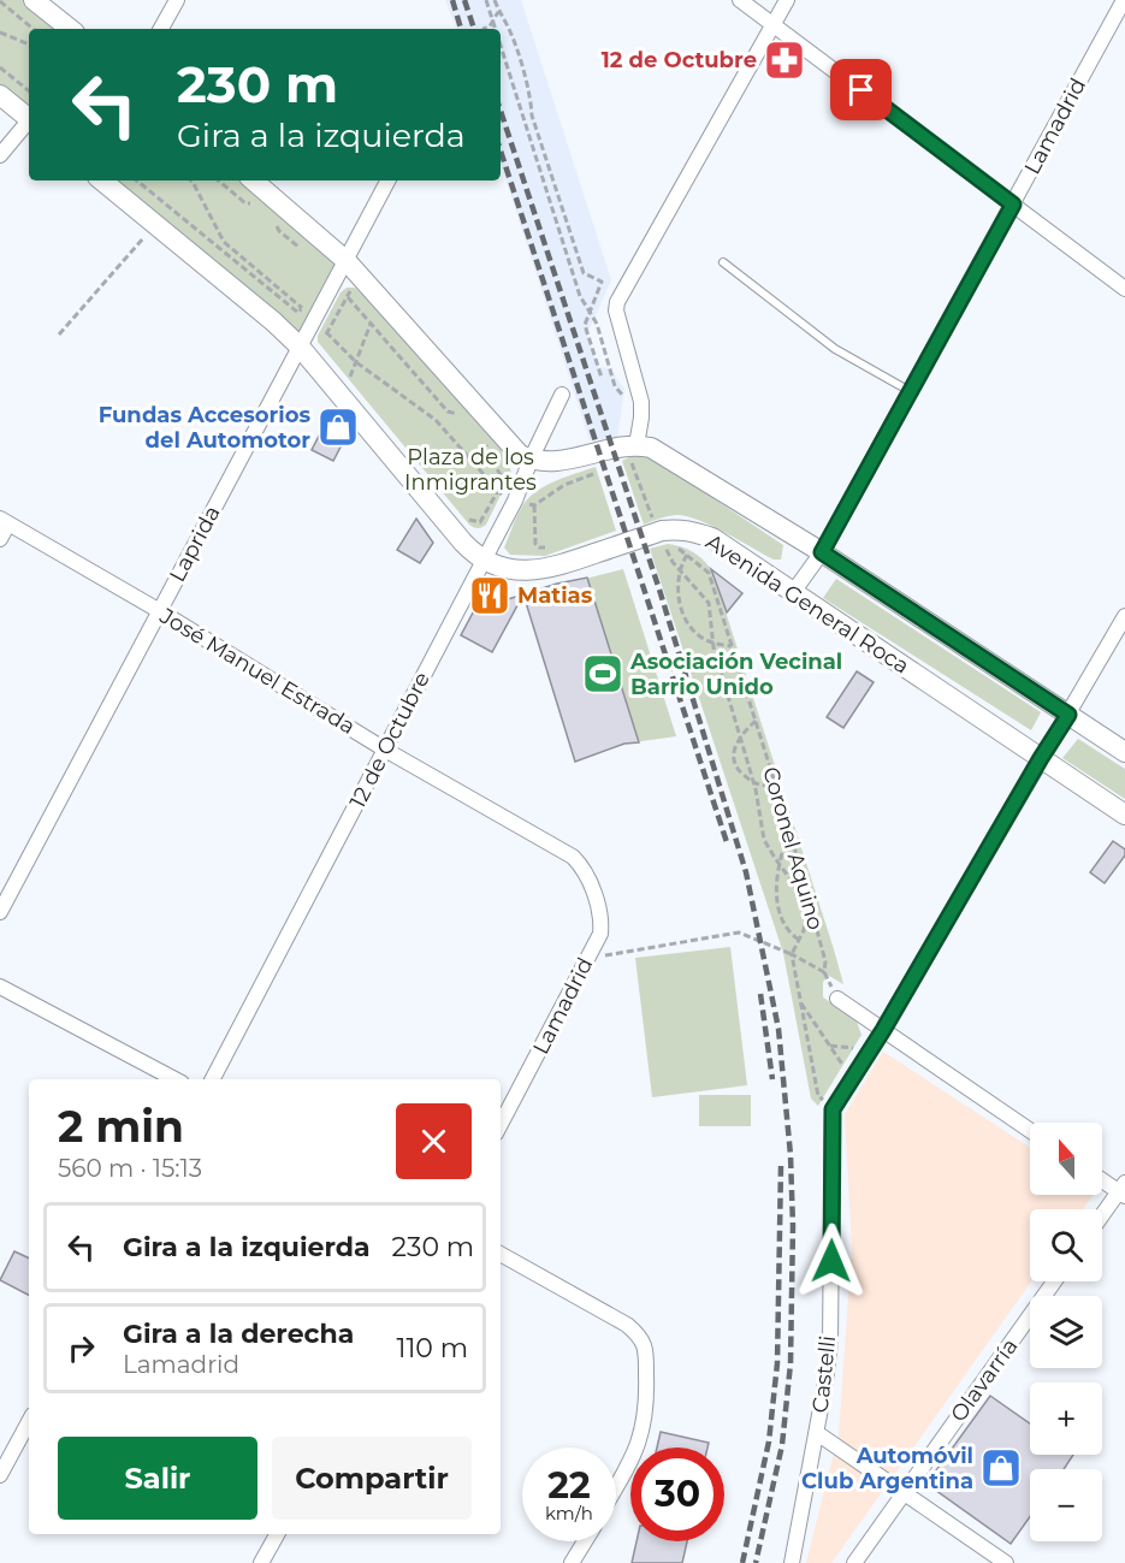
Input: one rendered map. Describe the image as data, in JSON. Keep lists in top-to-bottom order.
{
  "streets": {
    "main road": ["Avenida General Roca"],
    "street": [
      "Lamadrid",
      "Laprida",
      "José Manuel Estrada",
      "12 de Octubre",
      "Castelli",
      "Olavarría"
    ],
    "path": ["Coronel Aquino"]
  },
  "crossings": [
    ["Lamadrid", "Avenida General Roca"],
    ["Lamadrid", "José Manuel Estrada"],
    ["Laprida", "Avenida General Roca"],
    ["Laprida", "José Manuel Estrada"],
    ["Avenida General Roca", "12 de Octubre"],
    ["Avenida General Roca", "Castelli"],
    ["José Manuel Estrada", "12 de Octubre"],
    ["Coronel Aquino", "Castelli"]
  ],
  "parks": ["Plaza de los Inmigrantes"],
  "places": {
    "pharmacy": ["12 de Octubre"],
    "shop": ["Fundas Accesorios del Automotor", "Automóvil Club Argentina"],
    "restaurant": ["Matias"],
    "sports": ["Asociación Vecinal Barrio Unido"]
  },
  "north": "top",
  "page": {
    "turn": ["230 m", "Gira a la izquierda"],
    "heading": ["2 min", "560 m · 15:13"],
    "map_buttons": ["+", "−"],
    "list": [
      {
        "name": "Gira a la izquierda",
        "value": "230 m"
      },
      {
        "name": "Gira a la derecha",
        "note": "Lamadrid",
        "value": "110 m"
      }
    ],
    "buttons": ["Salir", "Compartir"],
    "speed": "22 km/h",
    "limit": "30"
  }
}
